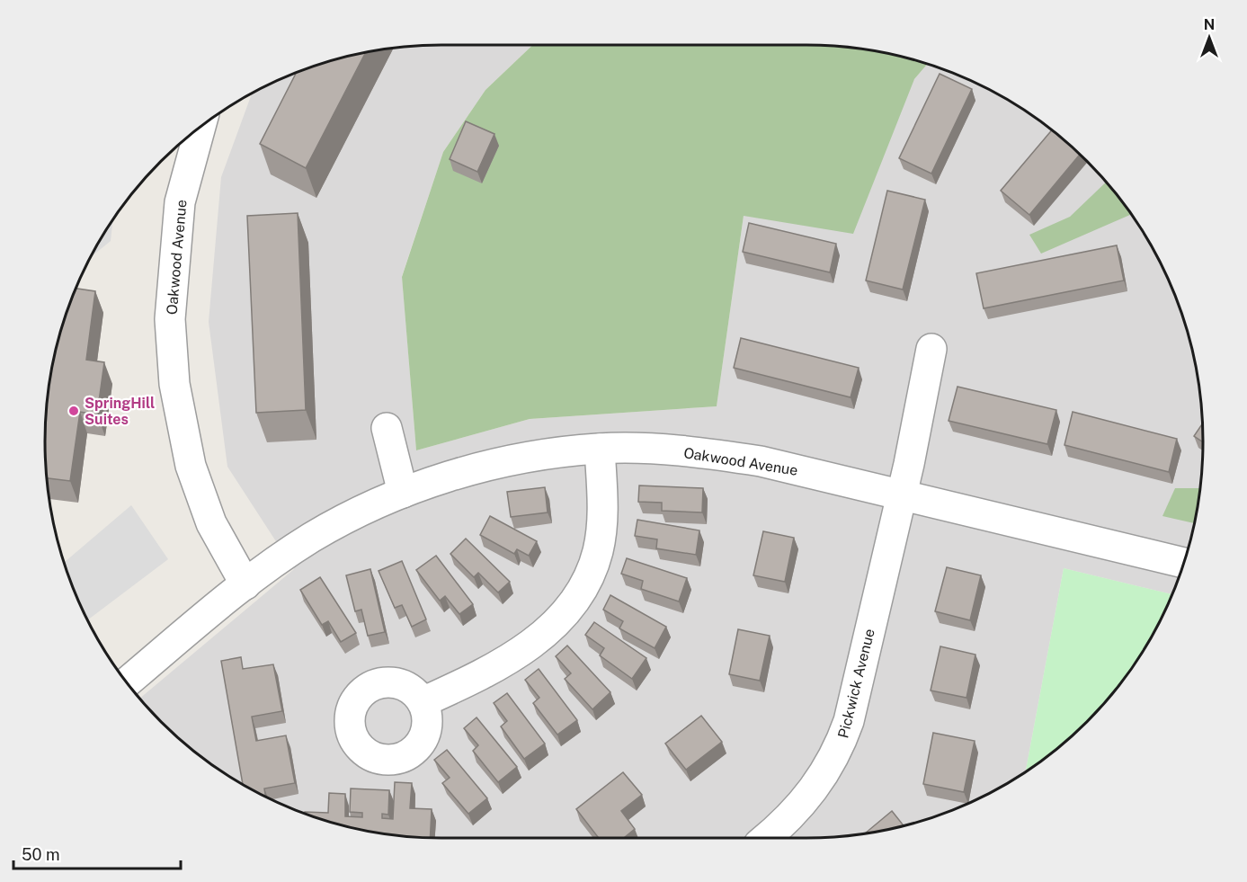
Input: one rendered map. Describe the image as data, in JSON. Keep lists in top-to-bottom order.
{
  "streets": {
    "street": ["Oakwood Avenue", "Pickwick Avenue"]
  },
  "crossings": [
    ["Oakwood Avenue", "Pickwick Avenue"]
  ],
  "places": ["SpringHill Suites"],
  "scale_bar": "50 m",
  "north": "top"
}
